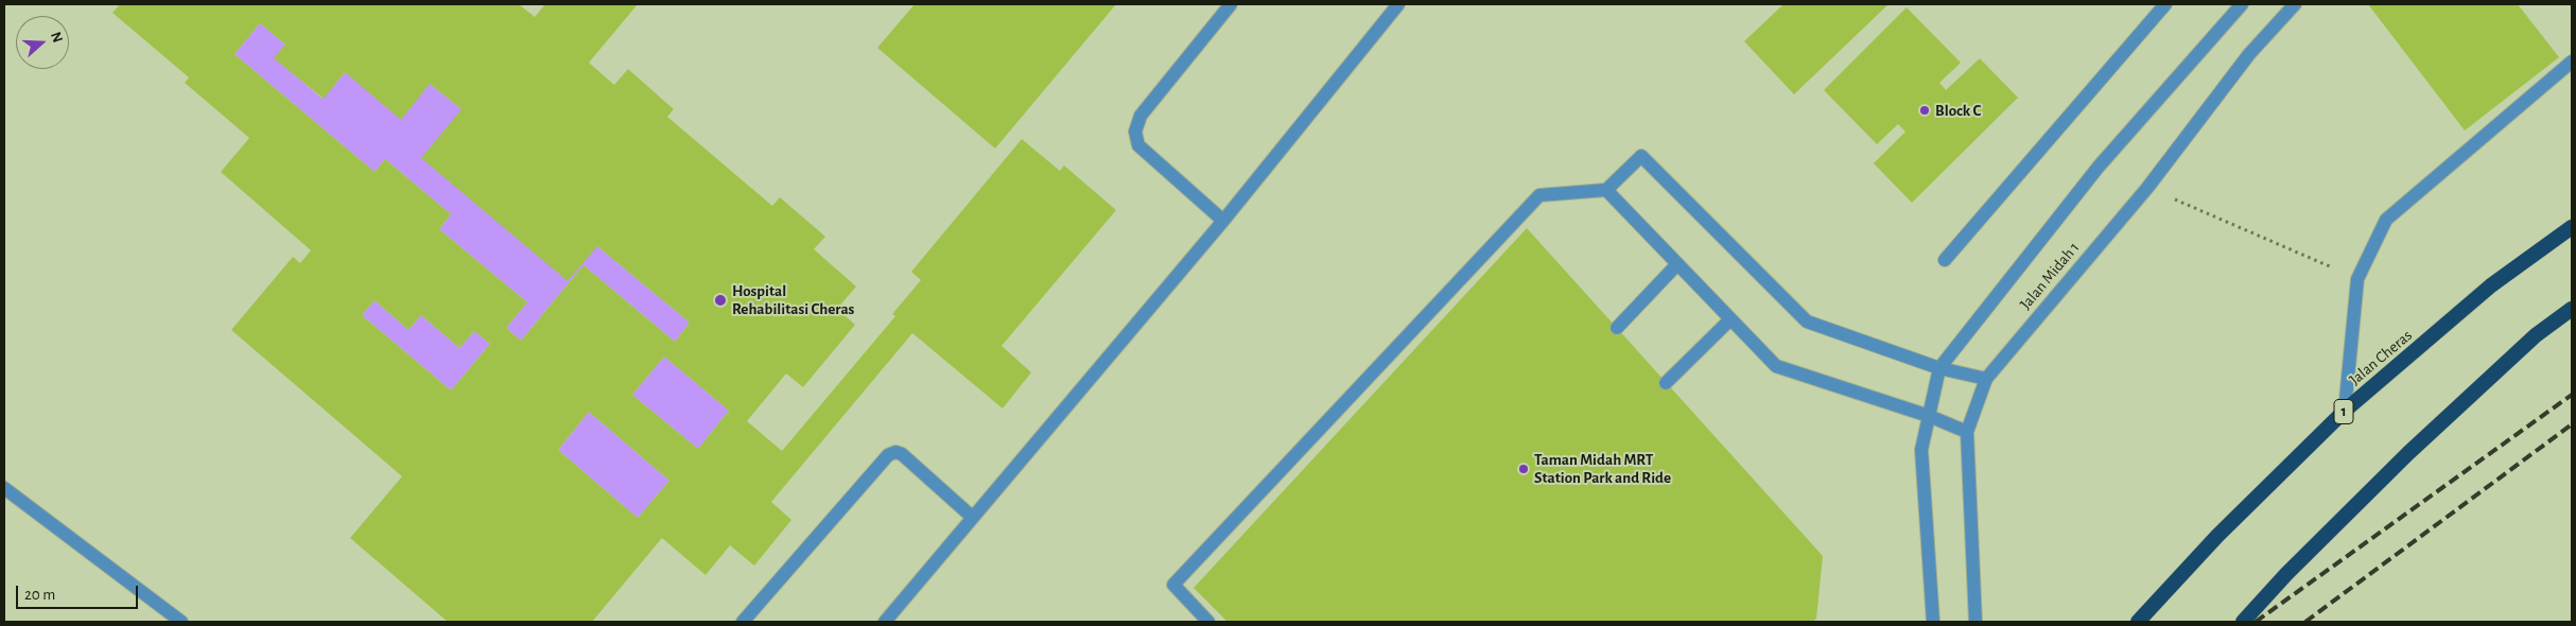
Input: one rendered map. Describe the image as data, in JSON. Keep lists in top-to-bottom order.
{
  "streets": {
    "highway": ["Jalan Cheras", "1"],
    "street": ["Jalan Midah 1"]
  },
  "places": ["Block C", "Hospital Rehabilitasi Cheras", "Taman Midah MRT Station Park and Ride"],
  "scale_bar": "20 m",
  "north": "right"
}
